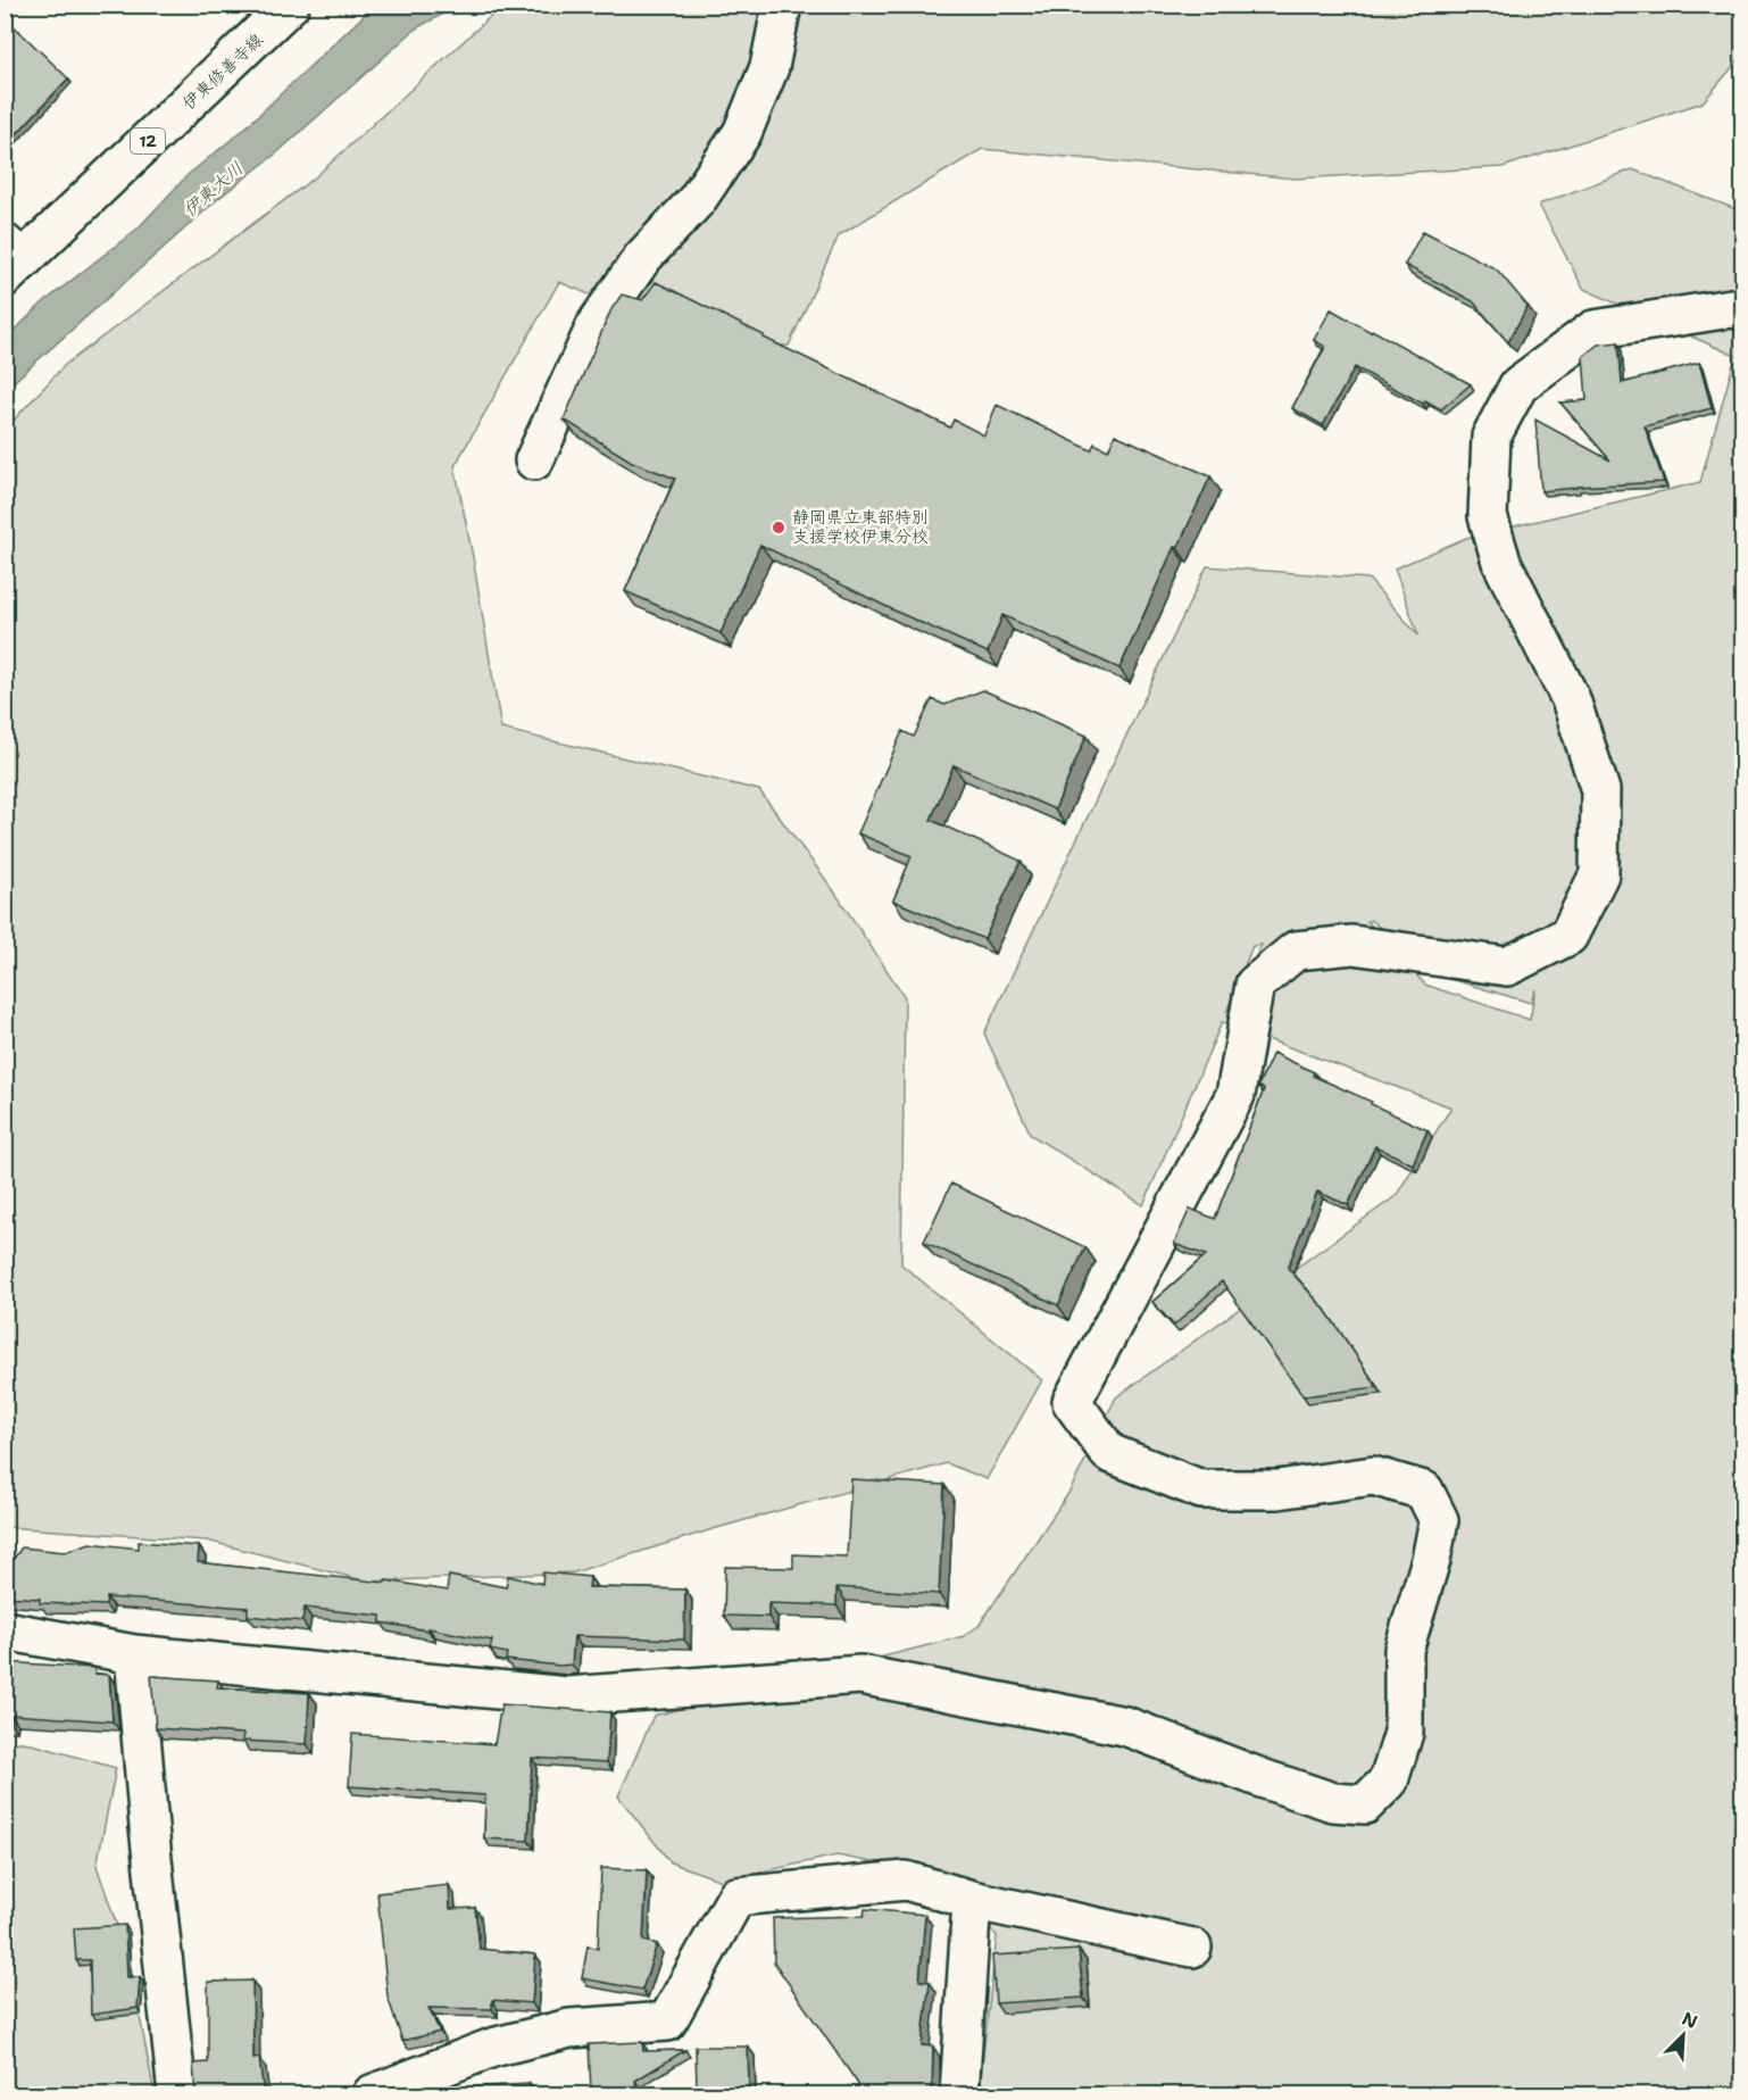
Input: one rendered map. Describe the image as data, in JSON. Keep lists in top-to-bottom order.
{
  "streets": {
    "street": ["伊東修善寺線", "12"]
  },
  "water": ["伊東大川"],
  "places": ["静岡県立東部特別 支援学校伊東分校"],
  "north": "top right"
}
